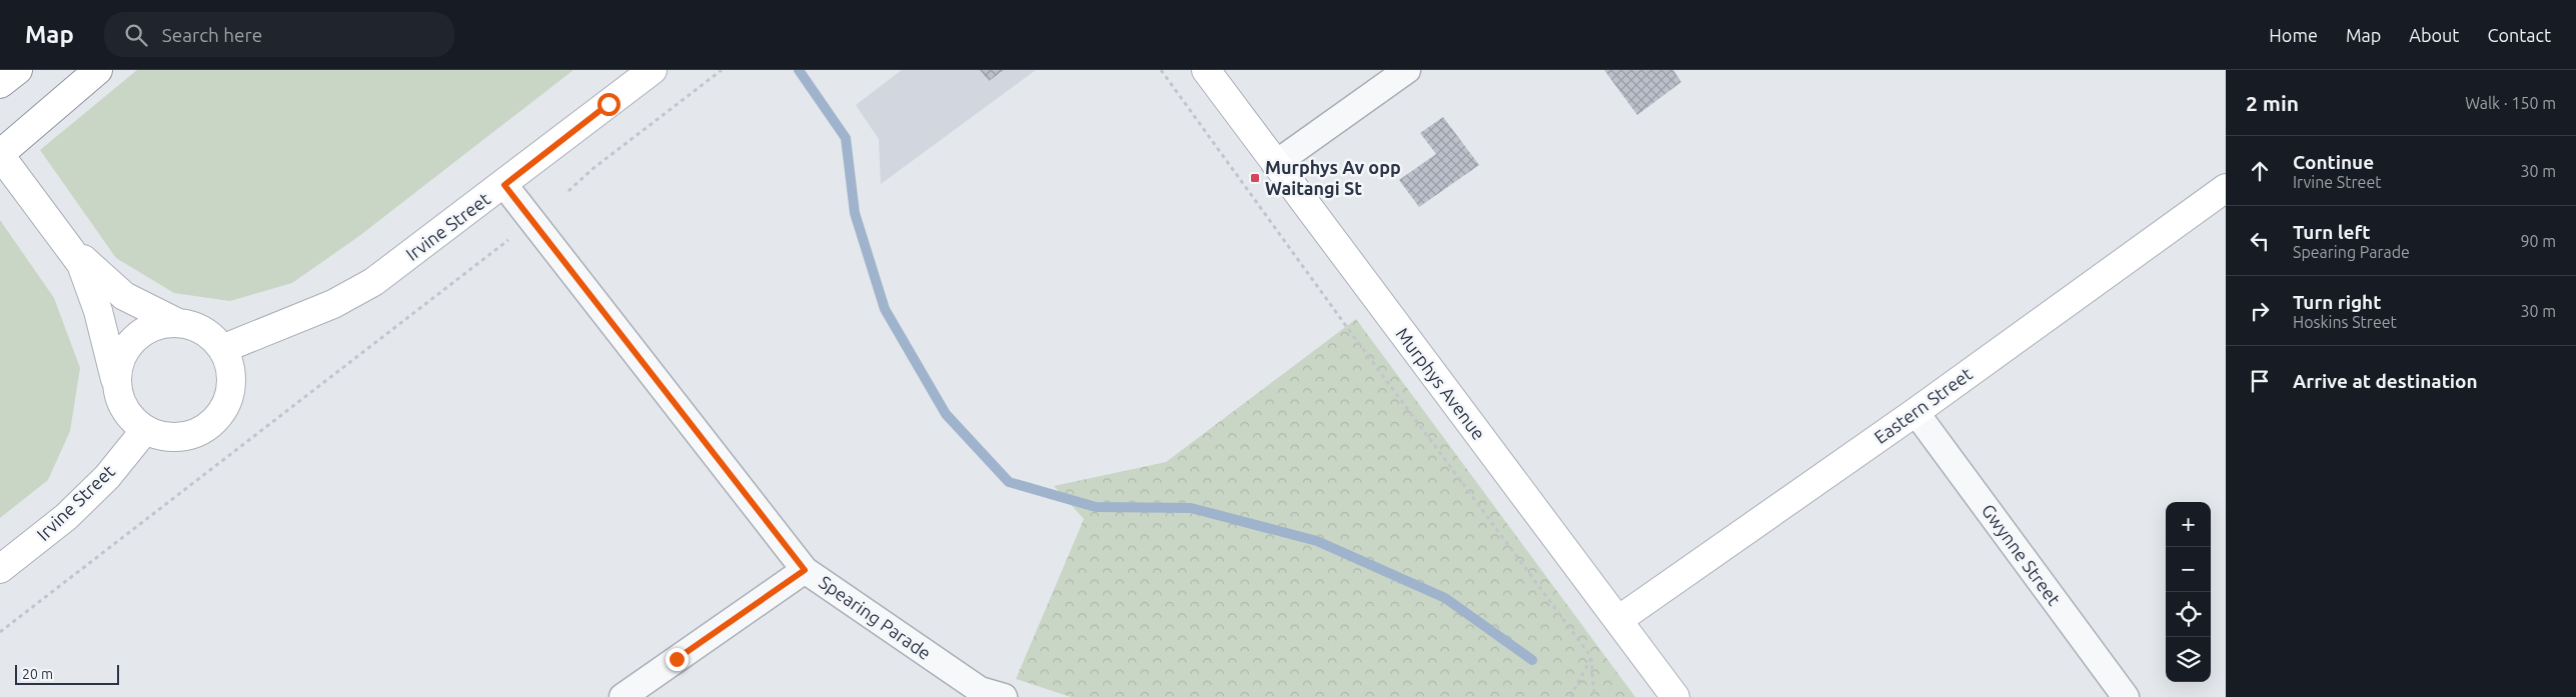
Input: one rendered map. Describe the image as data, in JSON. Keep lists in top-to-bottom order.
{
  "streets": {
    "main road": ["Irvine Street", "Murphys Avenue", "Eastern Street"],
    "street": ["Gwynne Street", "Spearing Parade"]
  },
  "crossings": [
    ["Irvine Street", "Spearing Parade"],
    ["Murphys Avenue", "Eastern Street"],
    ["Eastern Street", "Gwynne Street"]
  ],
  "places": {
    "transit": ["Murphys Av opp Waitangi St"]
  },
  "scale_bar": "20 m",
  "page": {
    "header": "Map",
    "search": "Search here",
    "nav": [
      "Home",
      "Map",
      "About",
      "Contact"
    ],
    "heading": ["2 min", "Walk · 150 m"],
    "list": [
      ["Continue", "Irvine Street", "30 m"],
      ["Turn left", "Spearing Parade", "90 m"],
      ["Turn right", "Hoskins Street", "30 m"],
      "Arrive at destination"
    ],
    "map_buttons": ["+", "−"],
    "scale": "20 m"
  }
}
